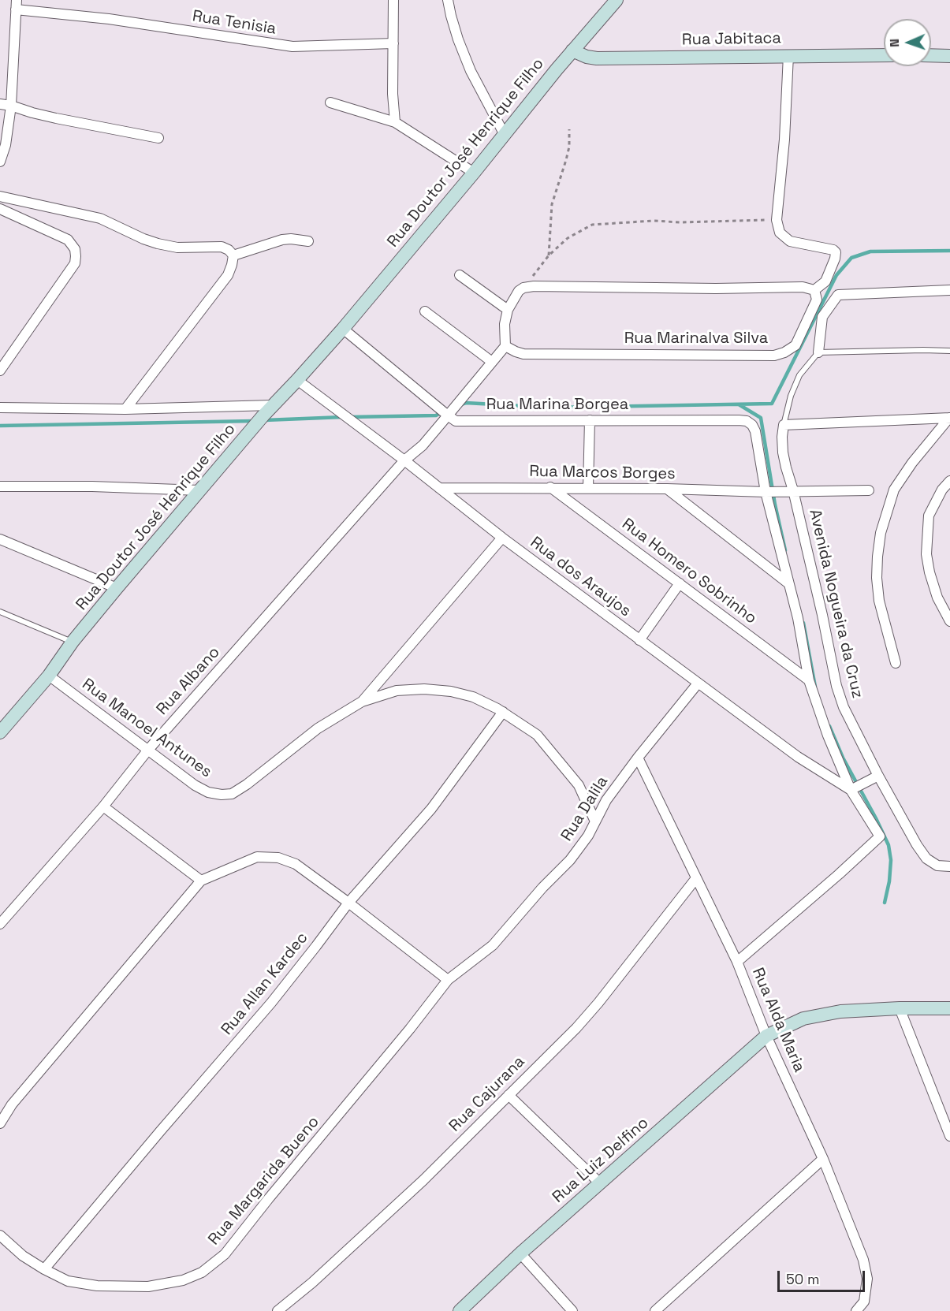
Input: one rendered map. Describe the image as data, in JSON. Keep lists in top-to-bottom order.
{
  "streets": {
    "street": [
      "Rua Tenisia",
      "Rua Jabitaca",
      "Rua Doutor José Henrique Filho",
      "Rua Marinalva Silva",
      "Rua Marina Borgea",
      "Rua Marcos Borges",
      "Rua Homero Sobrinho",
      "Rua dos Araujos",
      "Avenida Nogueira da Cruz",
      "Rua Albano",
      "Rua Manoel Antunes",
      "Rua Dalila",
      "Rua Allan Kardec",
      "Rua Alda Maria",
      "Rua Cajurana",
      "Rua Luiz Delfino",
      "Rua Margarida Bueno"
    ]
  },
  "crossings": [
    ["Rua Jabitaca", "Rua Doutor José Henrique Filho"],
    ["Rua Doutor José Henrique Filho", "Rua dos Araujos"],
    ["Rua Doutor José Henrique Filho", "Rua Manoel Antunes"],
    ["Rua Marina Borgea", "Rua Marcos Borges"],
    ["Rua Marcos Borges", "Rua Homero Sobrinho"],
    ["Rua Marcos Borges", "Rua dos Araujos"],
    ["Rua Marcos Borges", "Avenida Nogueira da Cruz"],
    ["Rua dos Araujos", "Rua Albano"],
    ["Rua dos Araujos", "Rua Dalila"],
    ["Rua Albano", "Rua Manoel Antunes"],
    ["Rua Manoel Antunes", "Rua Dalila"],
    ["Rua Manoel Antunes", "Rua Allan Kardec"],
    ["Rua Dalila", "Rua Alda Maria"],
    ["Rua Dalila", "Rua Margarida Bueno"],
    ["Rua Allan Kardec", "Rua Margarida Bueno"],
    ["Rua Alda Maria", "Rua Cajurana"],
    ["Rua Alda Maria", "Rua Luiz Delfino"]
  ],
  "scale_bar": "50 m",
  "north": "left"
}
